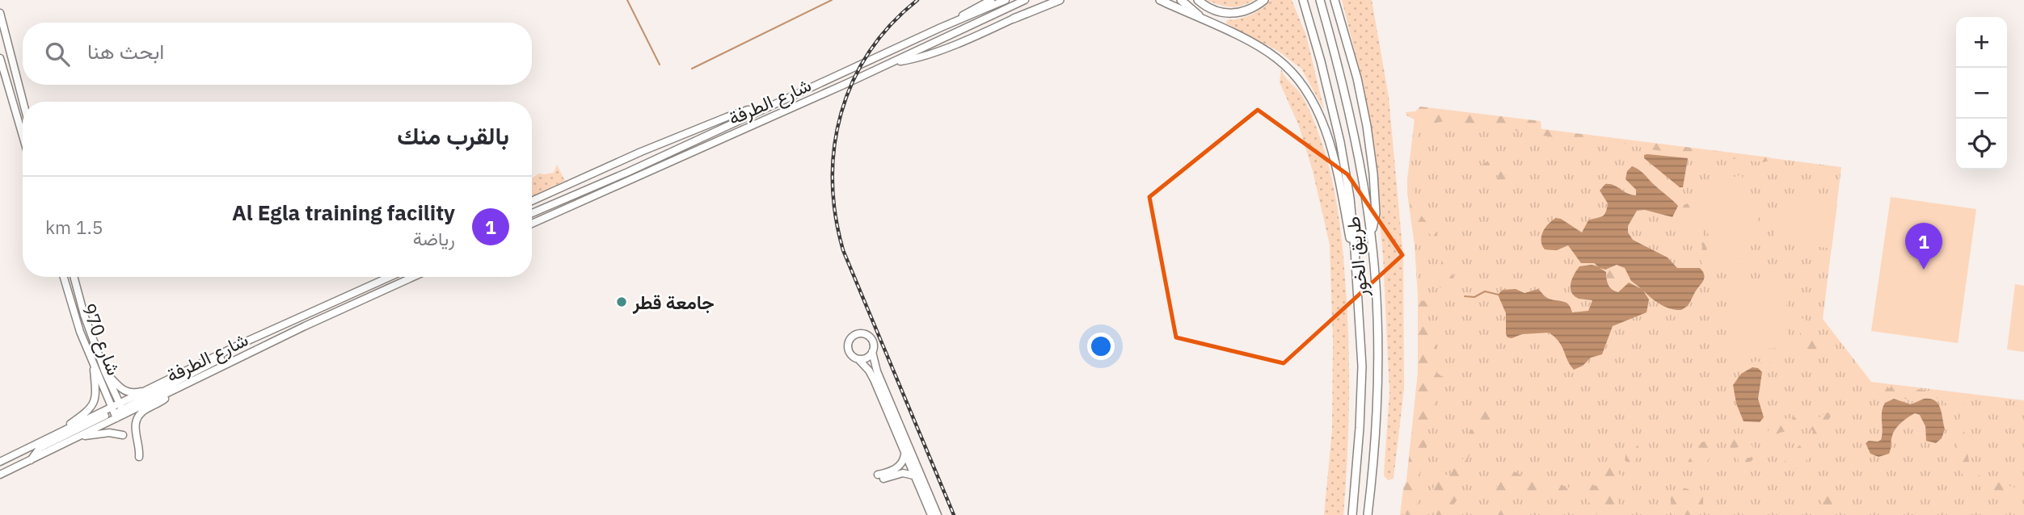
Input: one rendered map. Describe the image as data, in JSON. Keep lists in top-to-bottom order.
{
  "streets": {
    "highway": ["طريق الخور"],
    "main road": ["شارع الطرفة", "شارع 970"]
  },
  "crossings": [
    ["شارع الطرفة", "شارع 970"]
  ],
  "places": ["جامعة قطر"],
  "page": {
    "map_buttons": ["+", "−"],
    "search": "ابحث هنا",
    "heading": "بالقرب منك",
    "list": [
      {
        "mark": "1",
        "name": "Al Egla training facility",
        "note": "رياضة",
        "value": "1.5 km"
      }
    ],
    "pins": "1"
  }
}
